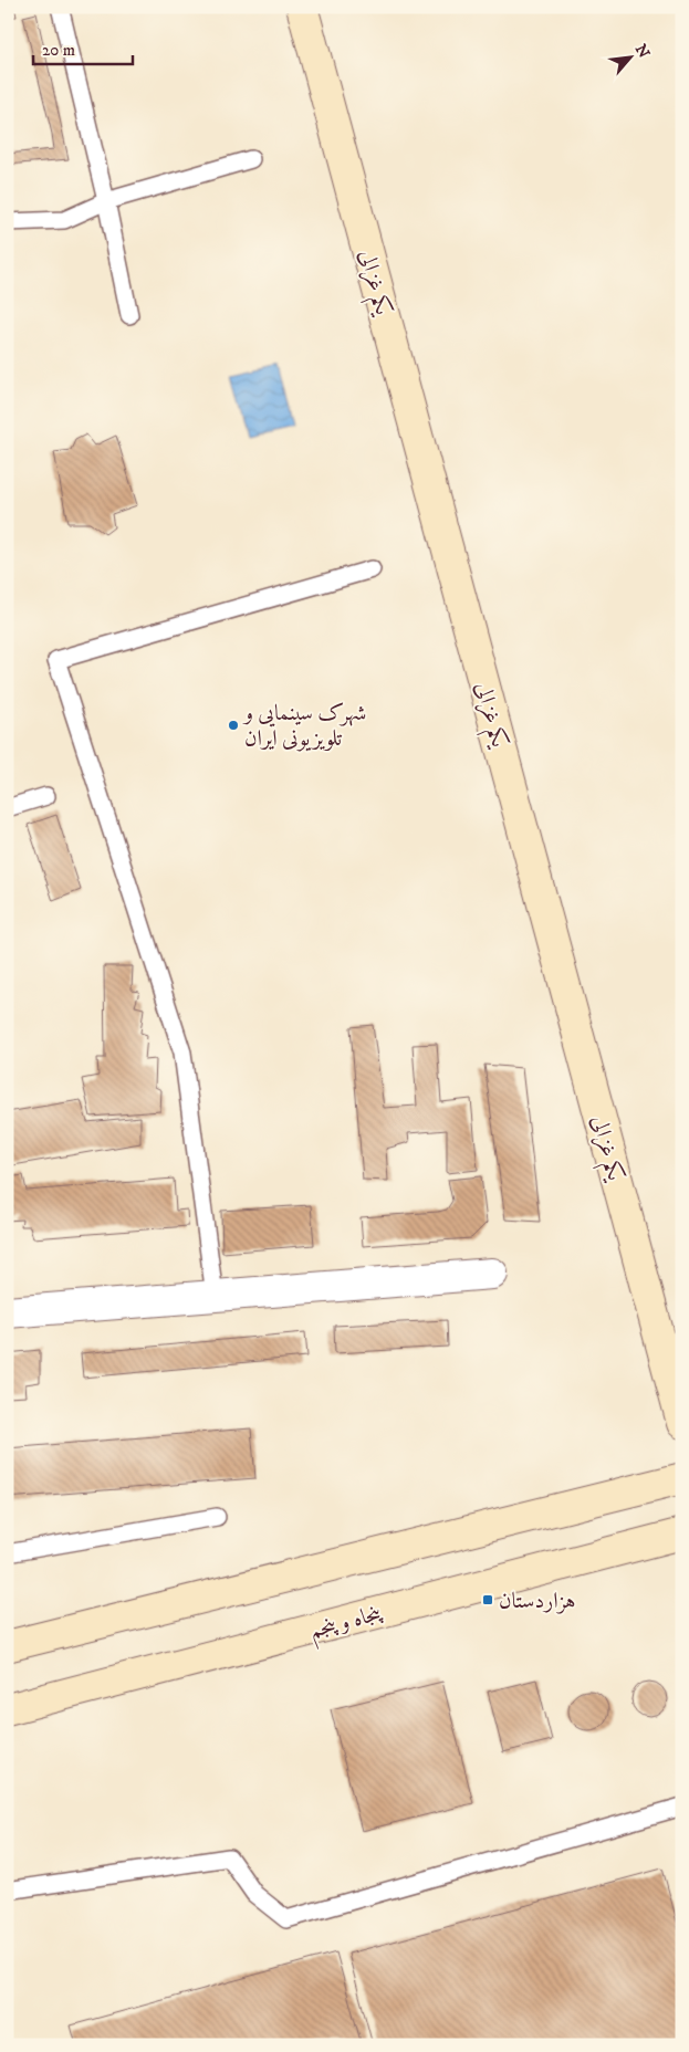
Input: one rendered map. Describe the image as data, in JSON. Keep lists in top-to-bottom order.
{
  "streets": {
    "street": ["یکم غزالی", "پنجاه و پنجم"]
  },
  "places": {
    "other": ["شهرک سینمایی و تلویزیونی ایران"],
    "transit": ["هزاردستان"]
  },
  "scale_bar": "20 m",
  "north": "top right"
}
